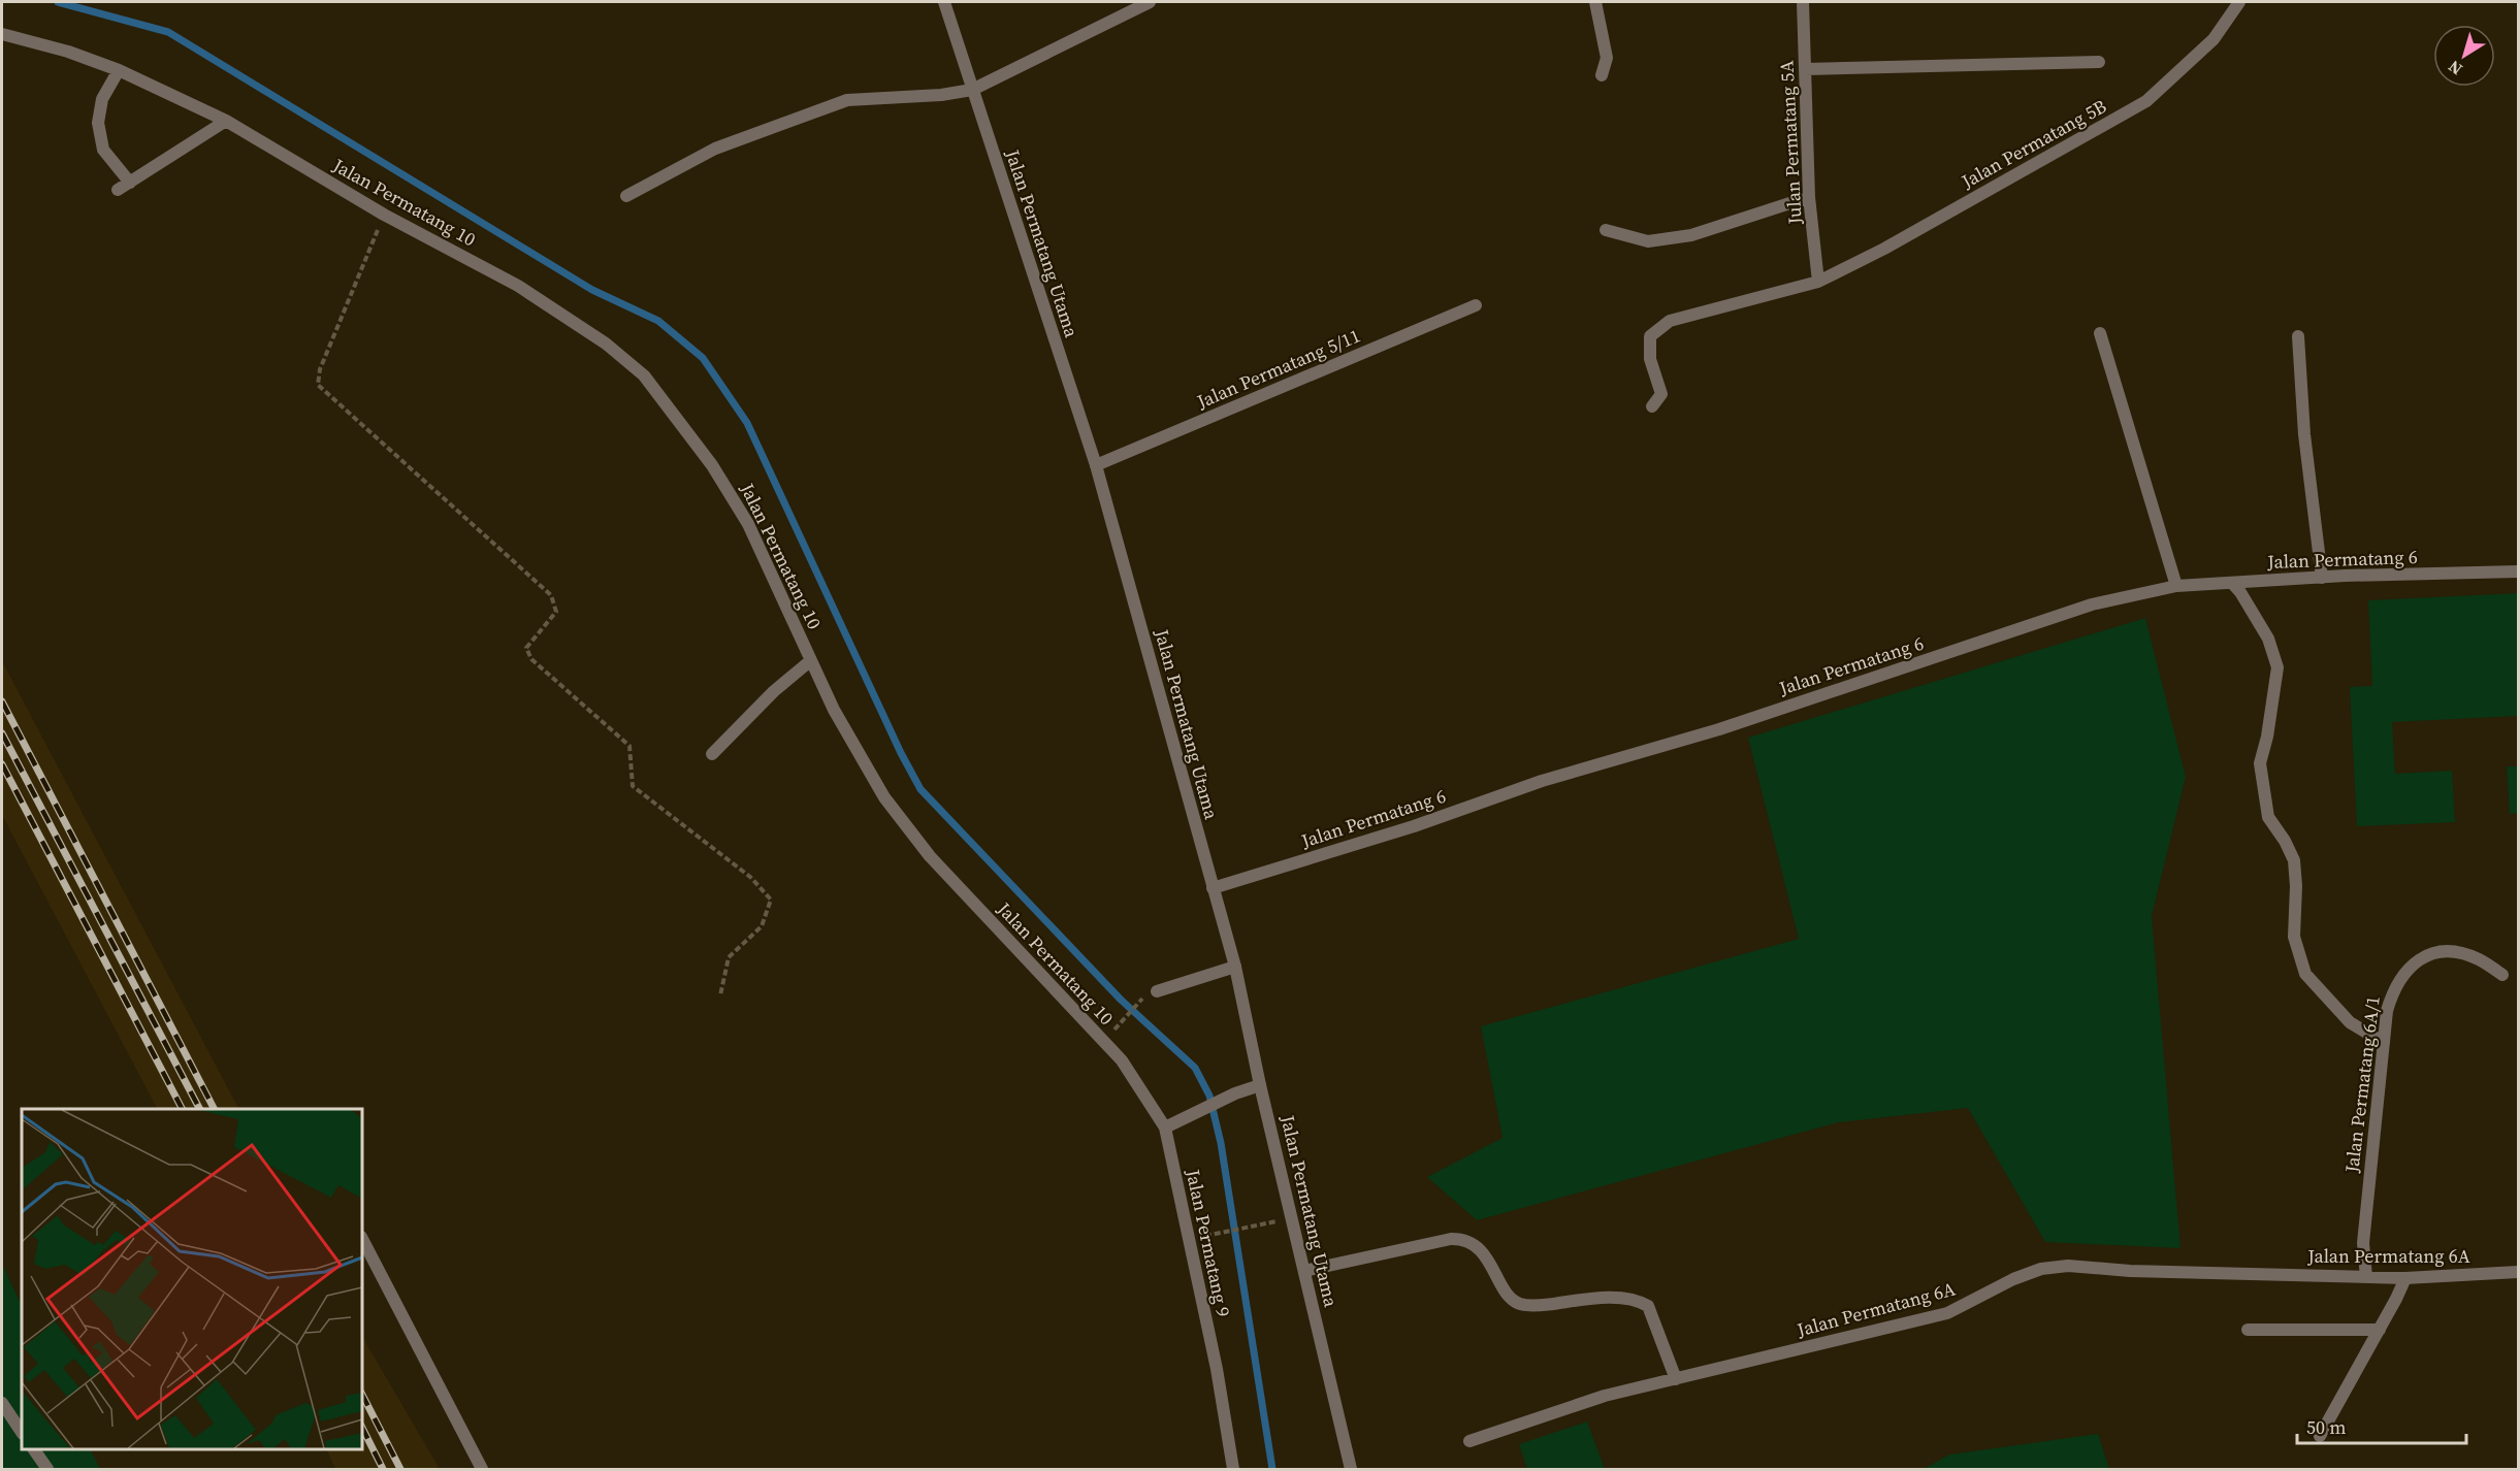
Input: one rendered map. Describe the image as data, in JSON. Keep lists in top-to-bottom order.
{
  "streets": {
    "street": [
      "Julan Permatang 5A",
      "Jalan Permatang 5B",
      "Jalan Permatang 10",
      "Jalan Permatang Utama",
      "Jalan Permatang 5/11",
      "Jalan Permatang 6",
      "Jalan Permatang 6A/1",
      "Jalan Permatang 9",
      "Jalan Permatang 6A"
    ]
  },
  "crossings": [
    ["Julan Permatang 5A", "Jalan Permatang 5B"],
    ["Jalan Permatang 10", "Jalan Permatang 9"],
    ["Jalan Permatang Utama", "Jalan Permatang 5/11"],
    ["Jalan Permatang Utama", "Jalan Permatang 6"],
    ["Jalan Permatang 6A/1", "Jalan Permatang 6A"]
  ],
  "scale_bar": "50 m",
  "north": "bottom left"
}
